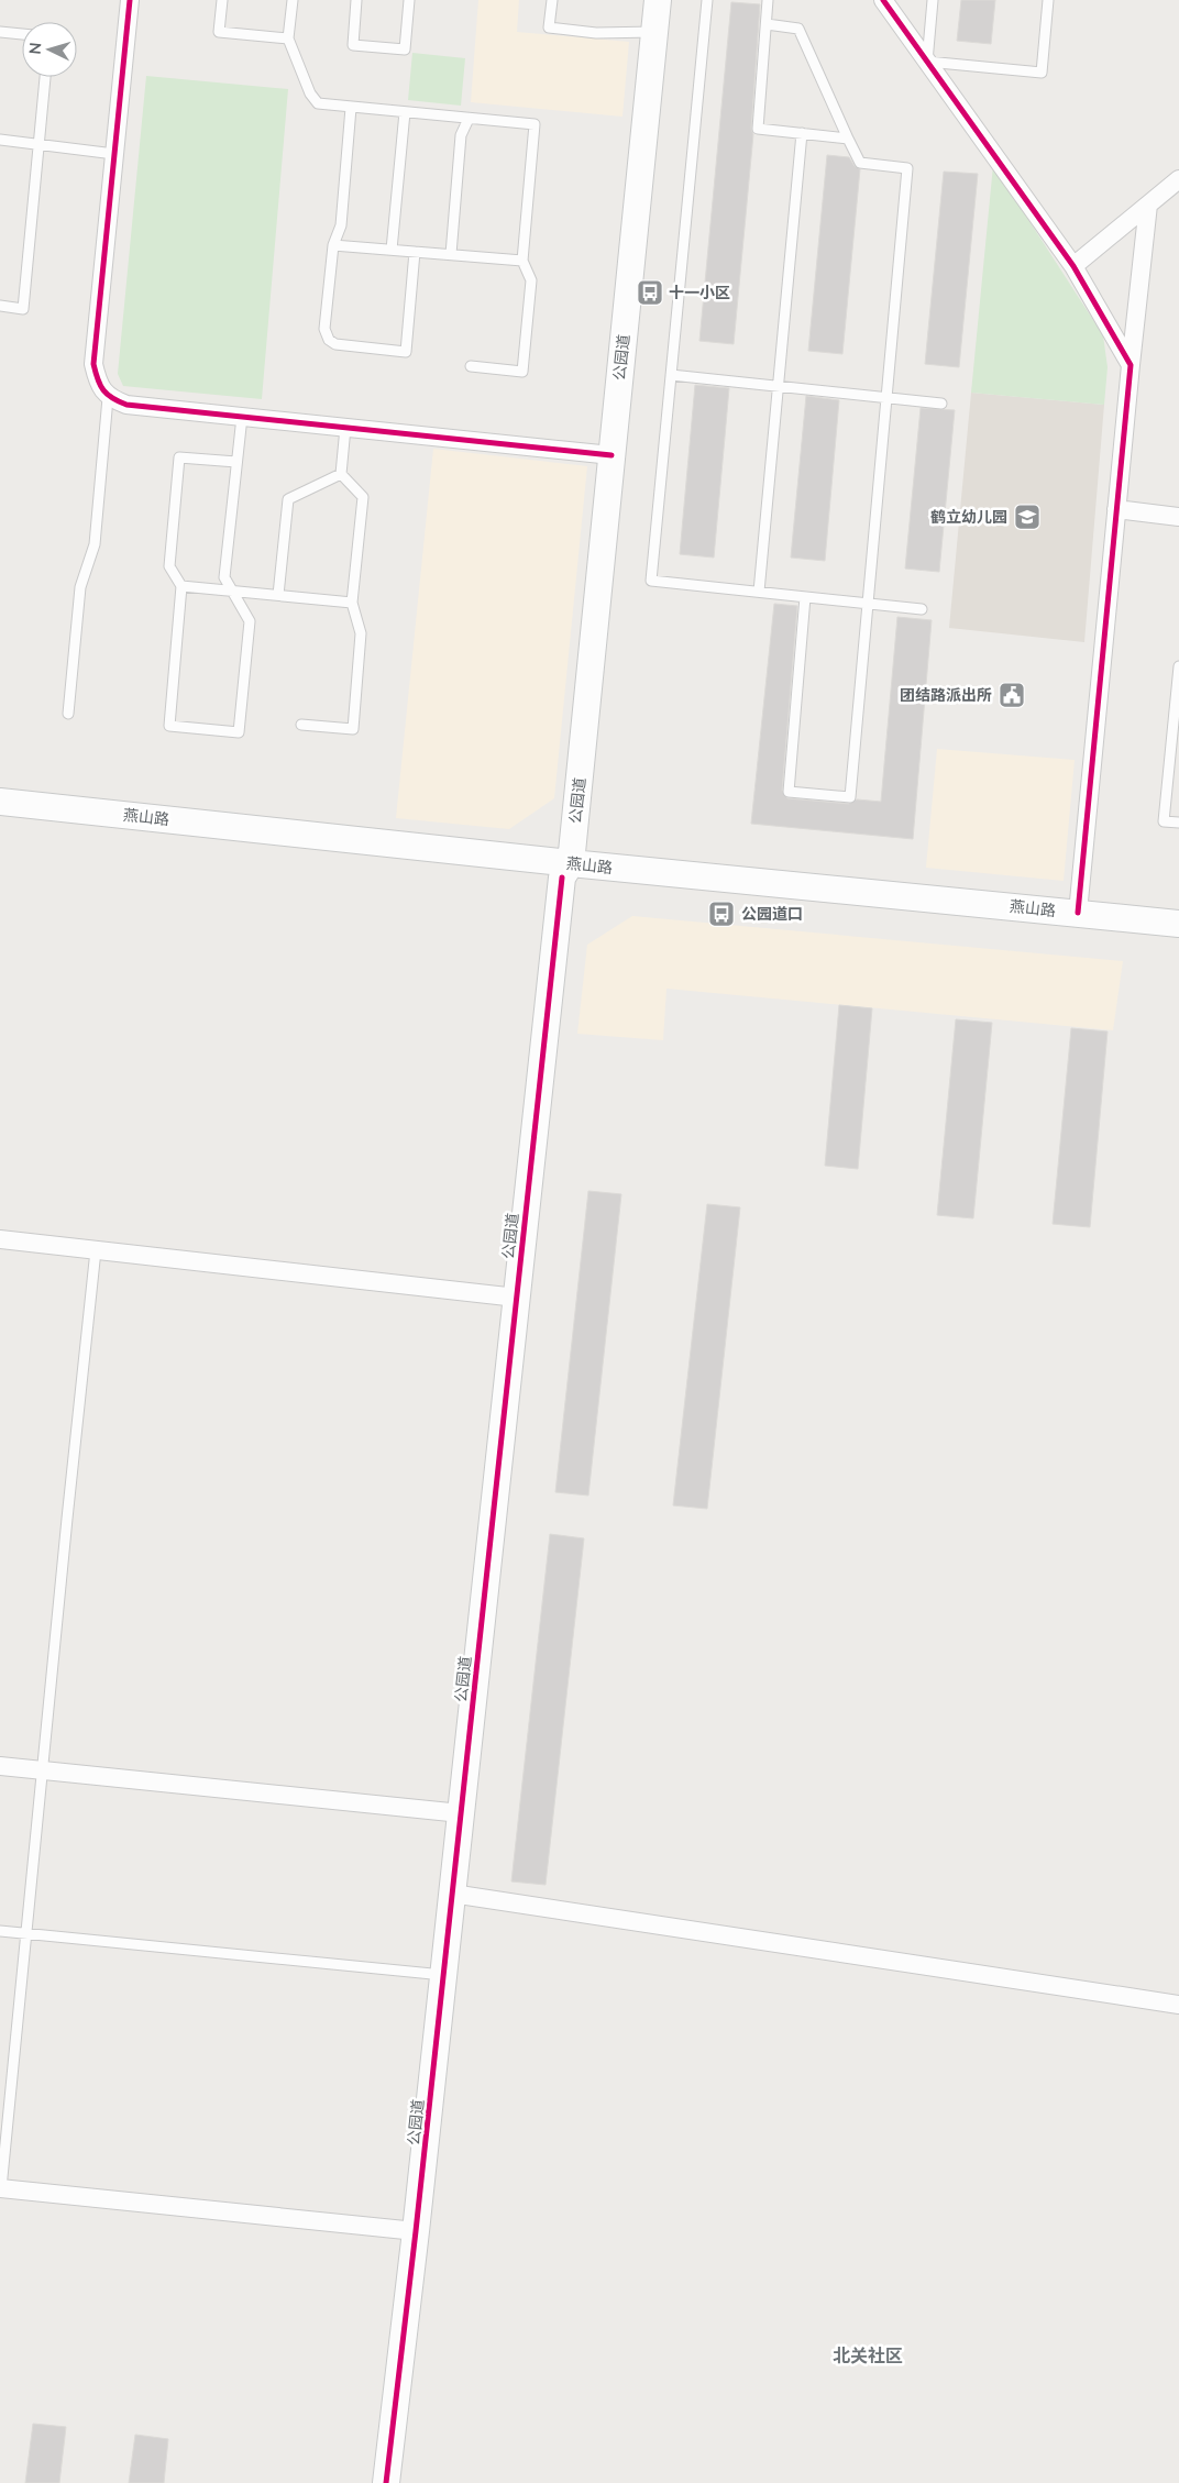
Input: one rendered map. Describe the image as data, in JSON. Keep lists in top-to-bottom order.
{
  "streets": {
    "main road": ["公园道", "燕山路"]
  },
  "crossings": [
    ["公园道", "燕山路"]
  ],
  "districts": ["北关社区"],
  "places": {
    "bus stop": ["十一小区", "公园道口"],
    "school or university": ["鹤立幼儿园"],
    "public building": ["团结路派出所"]
  },
  "north": "left"
}
